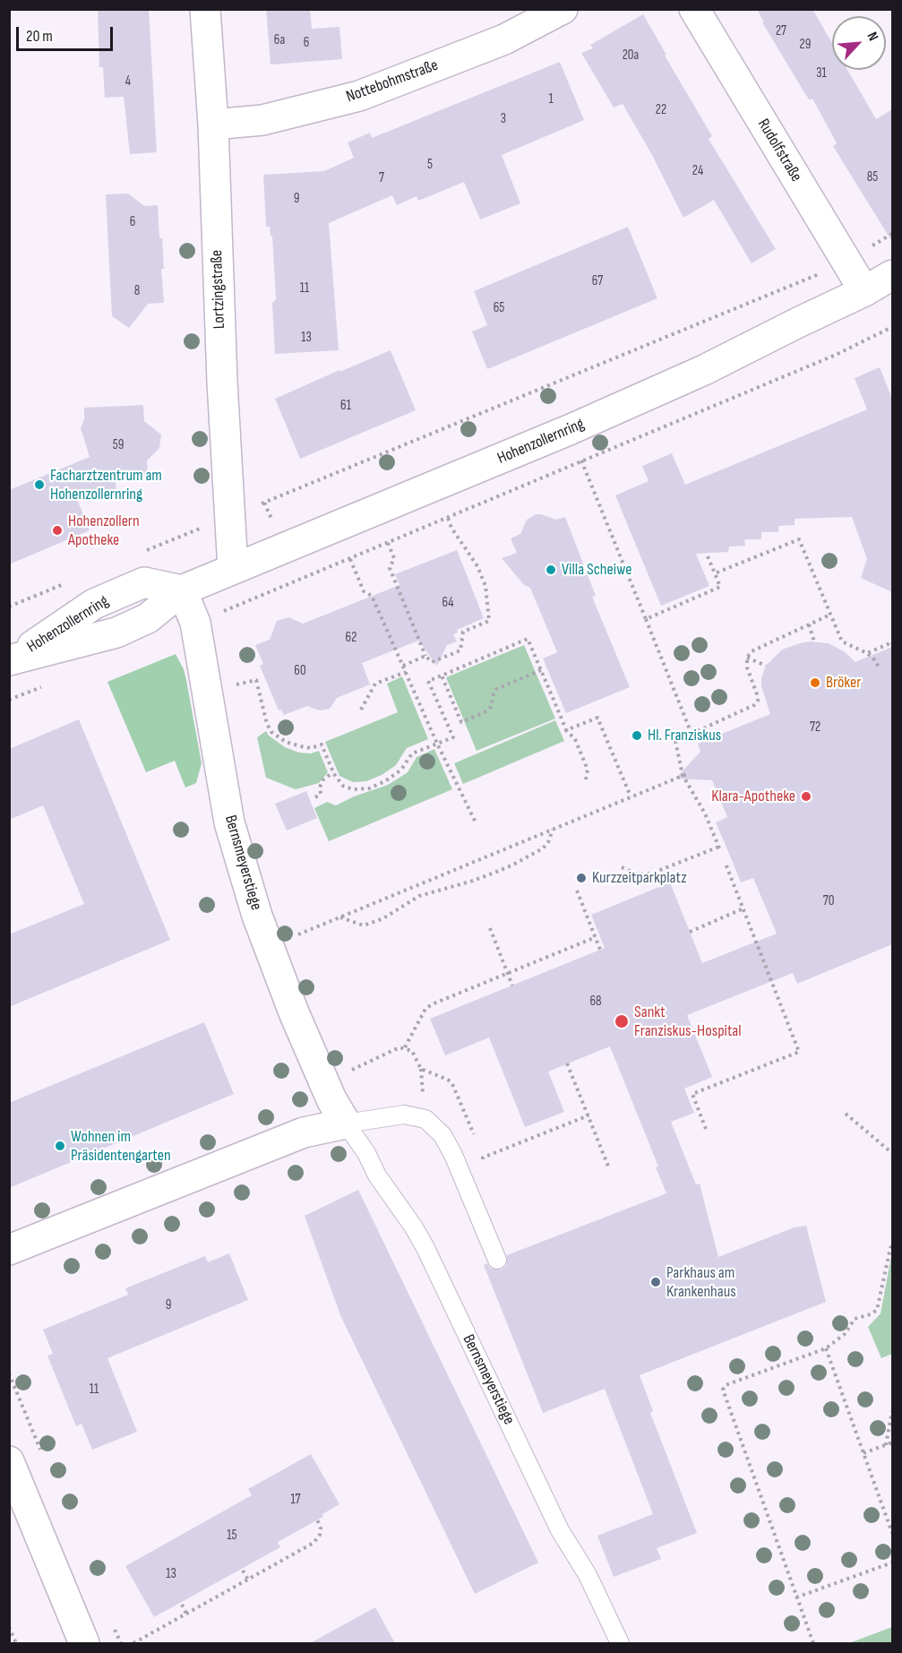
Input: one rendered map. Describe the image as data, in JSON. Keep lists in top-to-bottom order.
{
  "streets": {
    "street": [
      "Nottebohmstraße",
      "Rudolfstraße",
      "Lortzingstraße",
      "Hohenzollernring",
      "Bernsmeyerstiege"
    ]
  },
  "crossings": [
    ["Nottebohmstraße", "Lortzingstraße"],
    ["Rudolfstraße", "Hohenzollernring"],
    ["Lortzingstraße", "Hohenzollernring"],
    ["Hohenzollernring", "Bernsmeyerstiege"]
  ],
  "places": [
    "Facharztzentrum am Hohenzollernring",
    "Hohenzollern Apotheke",
    "Villa Scheiwe",
    "Bröker",
    "Hl. Franziskus",
    "Klara-Apotheke",
    "Kurzzeitparkplatz",
    "Sankt Franziskus-Hospital",
    "Wohnen im Präsidentengarten",
    "Parkhaus am Krankenhaus"
  ],
  "house_numbers": [
    "27",
    "6a",
    "6",
    "29",
    "20a",
    "31",
    "4",
    "1",
    "22",
    "3",
    "5",
    "24",
    "85",
    "7",
    "9",
    "6",
    "67",
    "11",
    "8",
    "65",
    "13",
    "61",
    "59",
    "64",
    "62",
    "60",
    "72",
    "70",
    "68",
    "9",
    "11",
    "17",
    "15",
    "13"
  ],
  "scale_bar": "20 m",
  "north": "top right"
}
